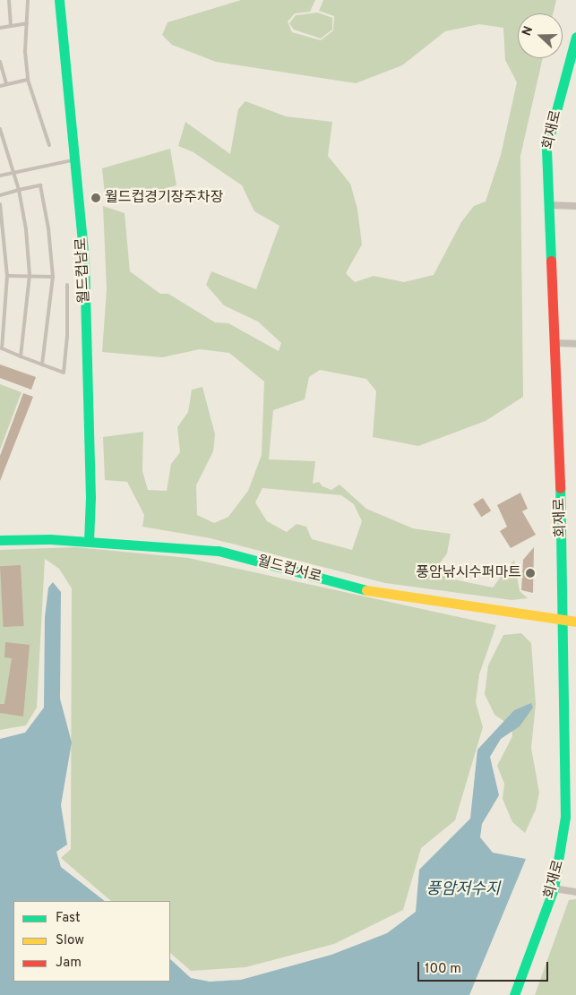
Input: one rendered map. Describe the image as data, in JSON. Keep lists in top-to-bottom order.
{
  "streets": {
    "street": ["회재로", "월드컵남로", "월드컵서로"]
  },
  "crossings": [
    ["회재로", "월드컵서로"],
    ["월드컵남로", "월드컵서로"]
  ],
  "water": ["풍암저수지"],
  "places": ["월드컵경기장주차장", "풍암낚시수퍼마트"],
  "legend": ["Fast", "Slow", "Jam"],
  "scale_bar": "100 m",
  "north": "left"
}
